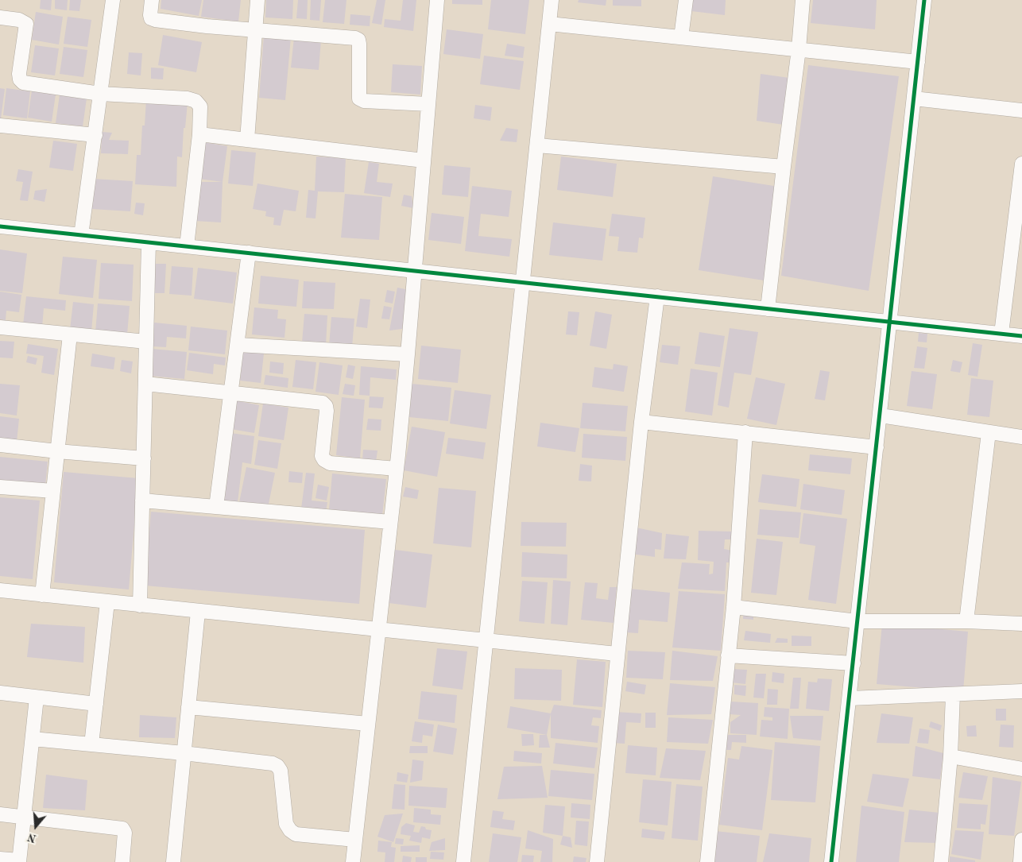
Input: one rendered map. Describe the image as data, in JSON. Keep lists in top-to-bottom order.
{
  "north": "bottom"
}
